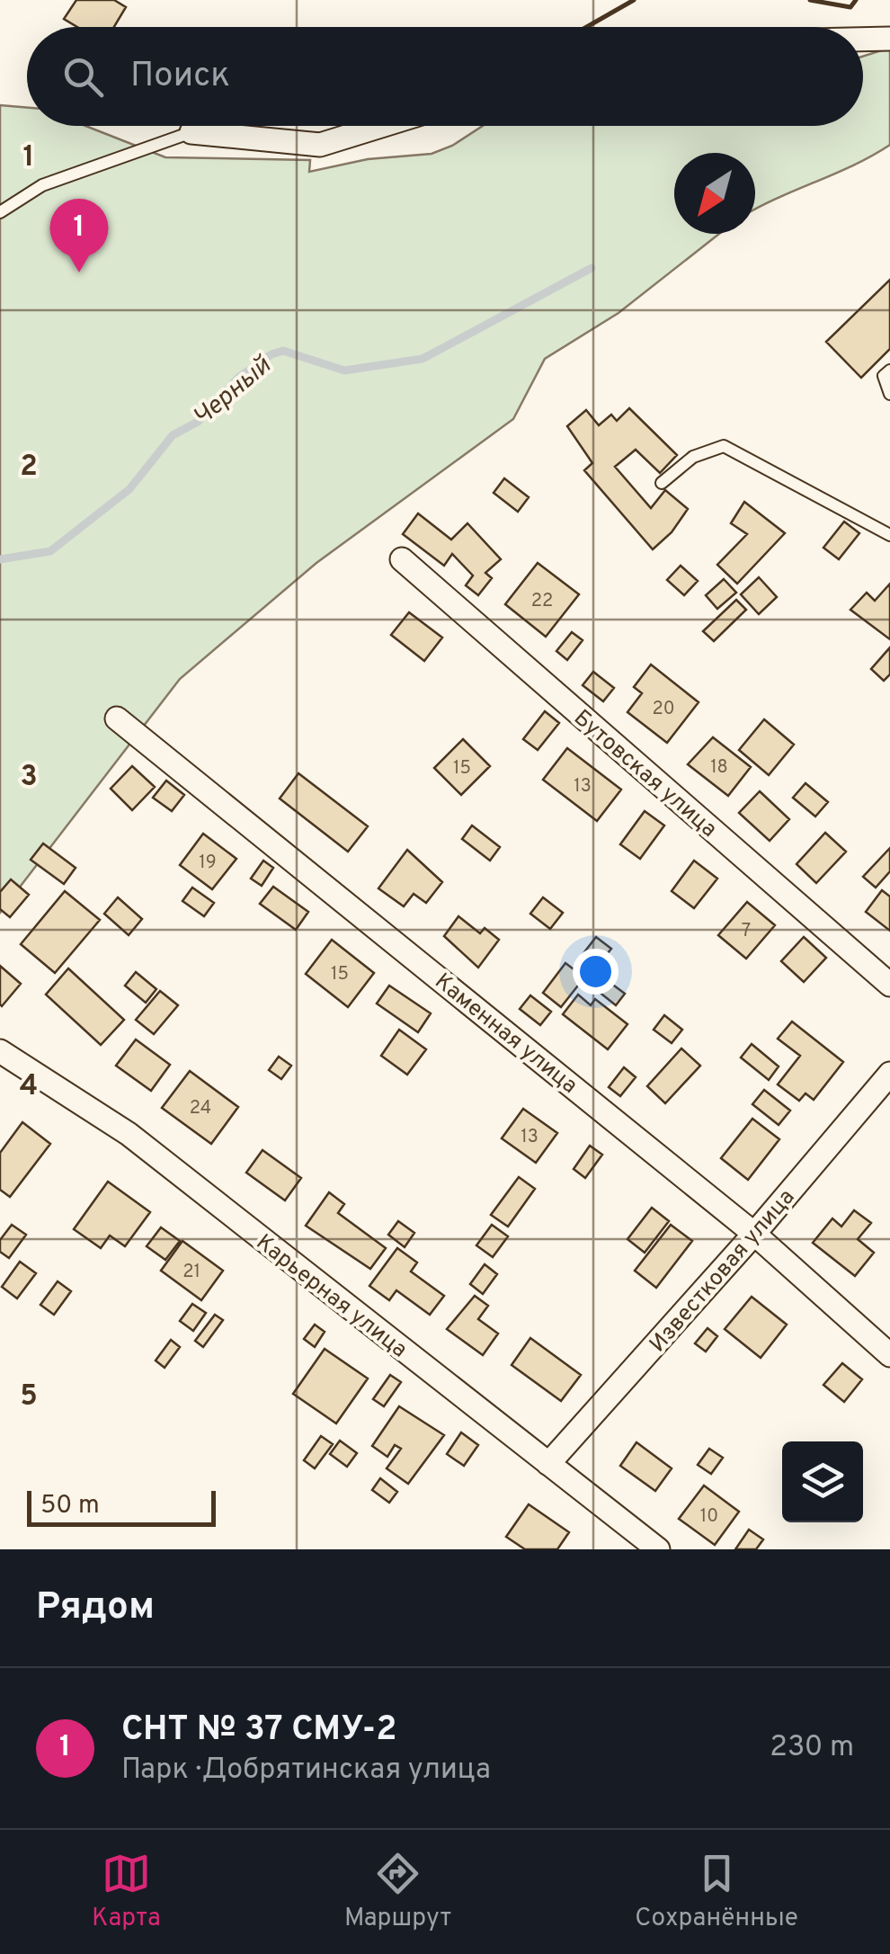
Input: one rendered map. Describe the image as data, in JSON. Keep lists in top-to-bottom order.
{
  "streets": {
    "street": [
      "Бутовская улица",
      "Каменная улица",
      "Известковая улица",
      "Карьерная улица"
    ]
  },
  "crossings": [
    ["Каменная улица", "Известковая улица"],
    ["Известковая улица", "Карьерная улица"]
  ],
  "water": ["Черный"],
  "house_numbers": [
    "22",
    "20",
    "18",
    "15",
    "13",
    "19",
    "7",
    "15",
    "24",
    "13",
    "21",
    "10"
  ],
  "scale_bar": "50 m",
  "north": "bottom left",
  "page": {
    "search": "Поиск",
    "pins": "1",
    "scale": "50 m",
    "heading": "Рядом",
    "list": [
      {
        "mark": "1",
        "name": "СНТ № 37 СМУ-2",
        "note": "Парк · Добрятинская улица",
        "value": "230 m"
      }
    ],
    "nav": ["Карта", "Маршрут", "Сохранённые"]
  },
  "grid": {
    "rows": [
      "1",
      "2",
      "3",
      "4",
      "5"
    ]
  }
}
